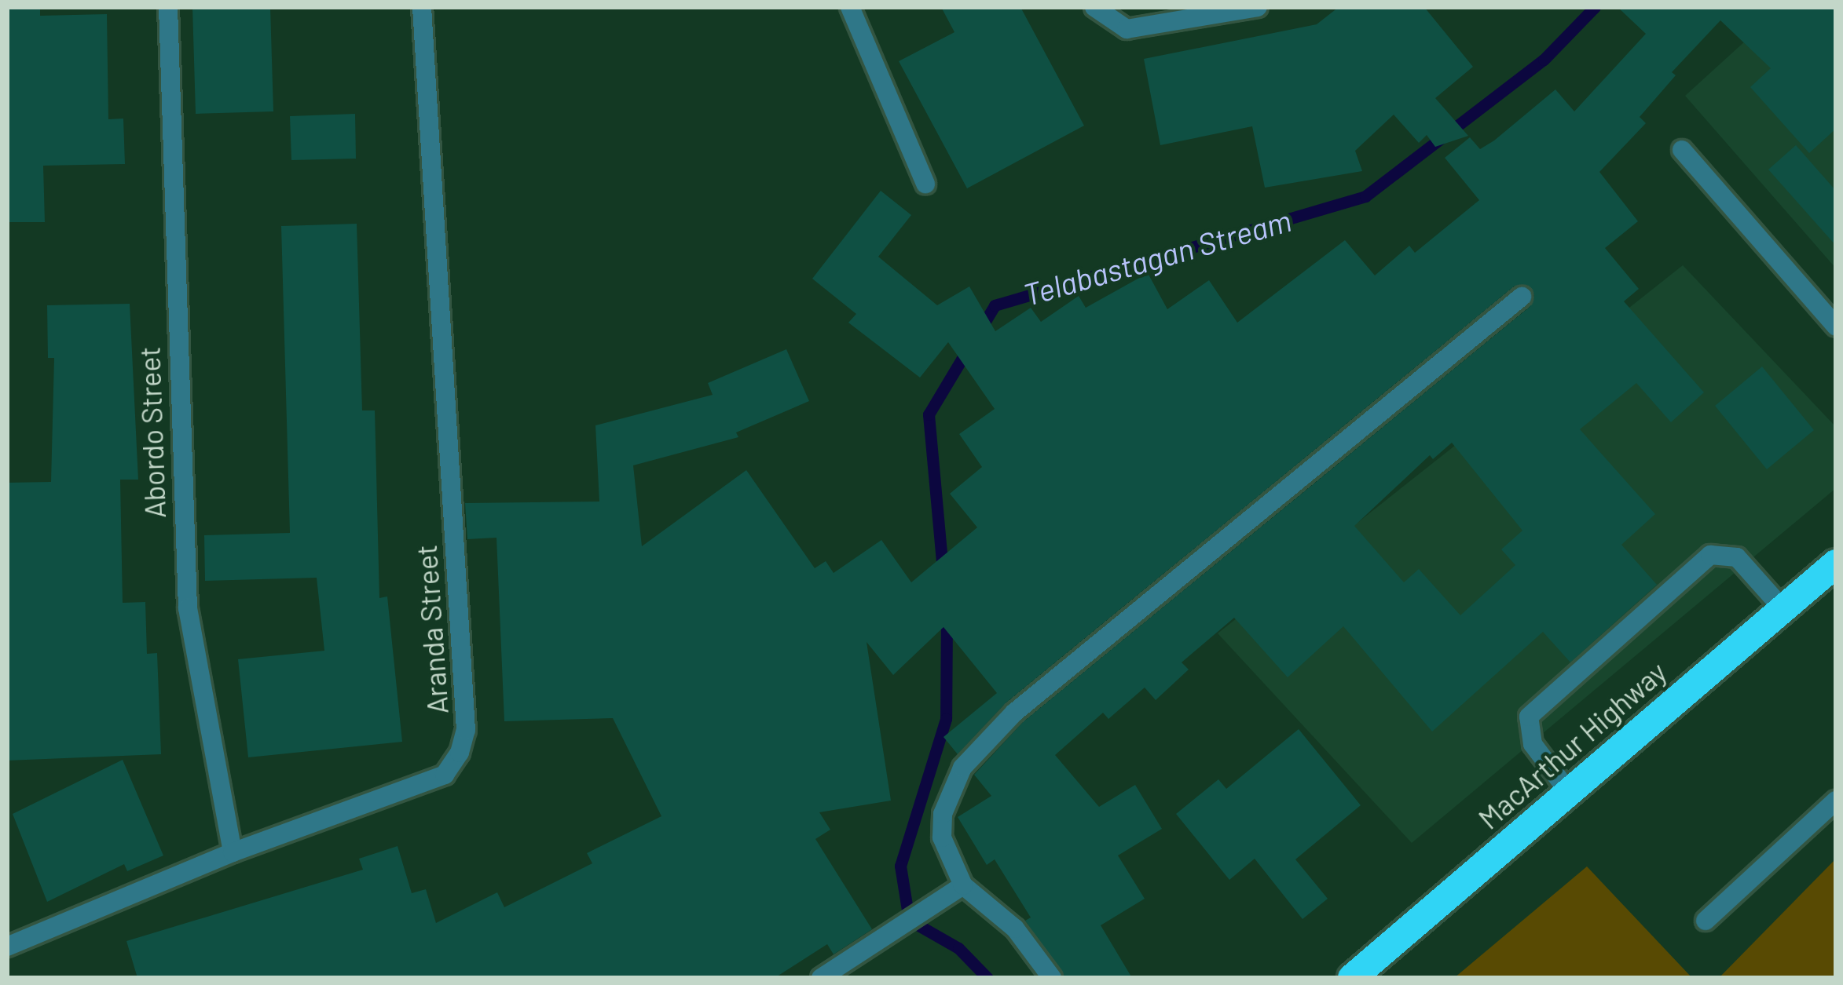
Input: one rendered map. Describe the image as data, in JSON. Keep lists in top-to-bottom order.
{
  "streets": {
    "highway": ["MacArthur Highway"],
    "street": ["Abordo Street", "Aranda Street"]
  },
  "crossings": [
    ["Abordo Street", "Aranda Street"]
  ],
  "water": ["Telabastagan Stream"]
}
